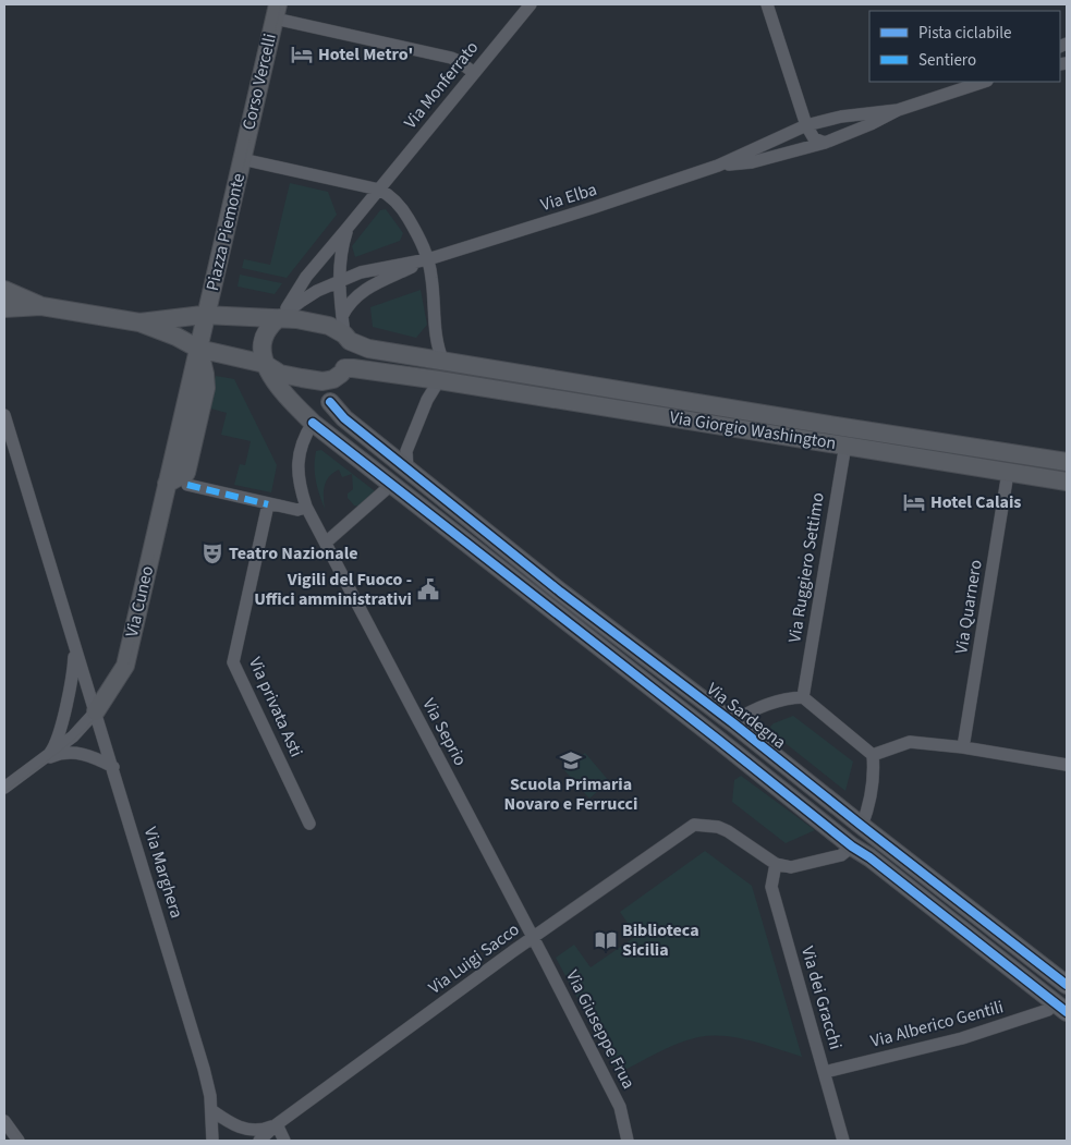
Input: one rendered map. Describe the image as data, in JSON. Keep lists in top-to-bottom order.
{
  "streets": {
    "main road": [
      "Corso Vercelli",
      "Piazza Piemonte",
      "Via Giorgio Washington",
      "Via Cuneo",
      "Via Sardegna"
    ],
    "street": [
      "Via Monferrato",
      "Via Elba",
      "Via Ruggiero Settimo",
      "Via Quarnero",
      "Via privata Asti",
      "Via Seprio",
      "Via Marghera",
      "Via Luigi Sacco",
      "Via dei Gracchi",
      "Via Alberico Gentili",
      "Via Giuseppe Frua"
    ]
  },
  "crossings": [
    ["Corso Vercelli", "Piazza Piemonte"],
    ["Via Monferrato", "Piazza Piemonte"],
    ["Via Elba", "Piazza Piemonte"],
    ["Piazza Piemonte", "Via Giorgio Washington"],
    ["Piazza Piemonte", "Via Cuneo"],
    ["Via Giorgio Washington", "Via Ruggiero Settimo"],
    ["Via Giorgio Washington", "Via Quarnero"],
    ["Via Cuneo", "Via Marghera"],
    ["Via Sardegna", "Via Alberico Gentili"],
    ["Via Seprio", "Via Luigi Sacco"],
    ["Via Seprio", "Via Giuseppe Frua"],
    ["Via Luigi Sacco", "Via dei Gracchi"],
    ["Via Luigi Sacco", "Via Giuseppe Frua"],
    ["Via dei Gracchi", "Via Alberico Gentili"]
  ],
  "places": {
    "hotel": ["Hotel Metro'", "Hotel Calais"],
    "theatre": ["Teatro Nazionale"],
    "public building": ["Vigili del Fuoco - Uffici amministrativi"],
    "school or university": ["Scuola Primaria Novaro e Ferrucci"],
    "library": ["Biblioteca Sicilia"]
  },
  "legend": ["Pista ciclabile", "Sentiero"]
}
